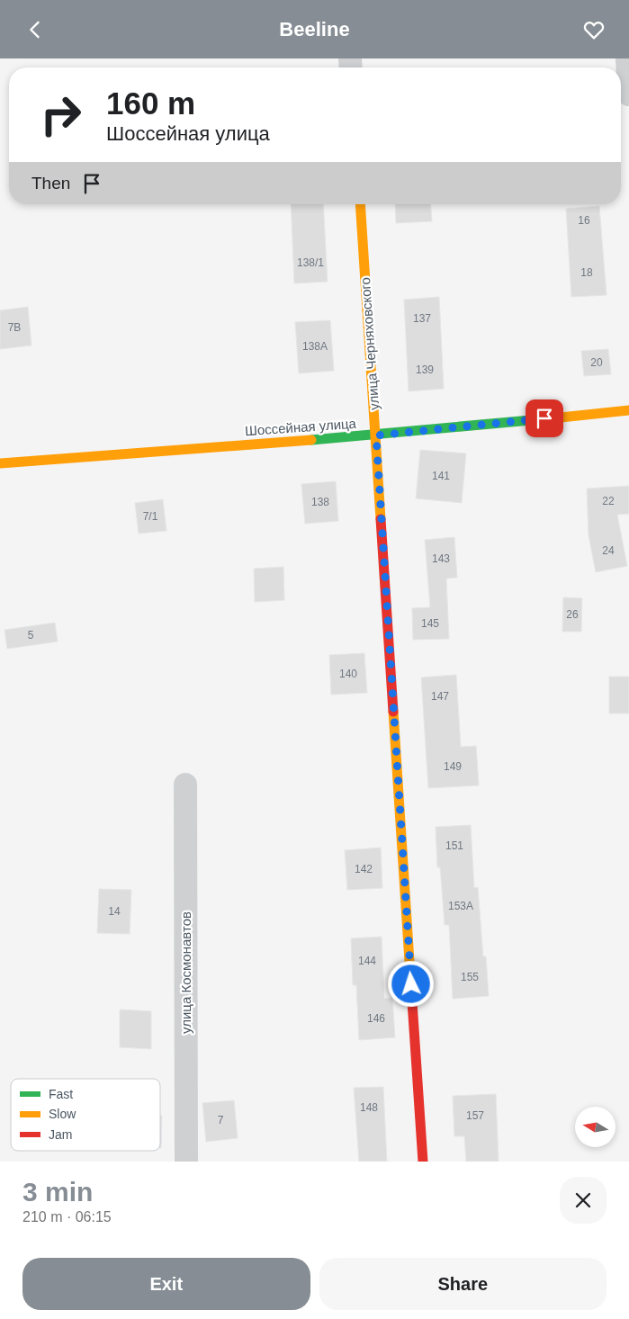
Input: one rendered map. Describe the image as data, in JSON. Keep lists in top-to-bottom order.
{
  "streets": {
    "street": ["улица Черняховского", "Шоссейная улица", "улица Космонавтов"]
  },
  "crossings": [
    ["улица Черняховского", "Шоссейная улица"]
  ],
  "house_numbers": [
    "16",
    "138/1",
    "18",
    "137",
    "7В",
    "138А",
    "20",
    "139",
    "141",
    "22",
    "138",
    "7/1",
    "24",
    "143",
    "26",
    "145",
    "5",
    "140",
    "147",
    "149",
    "151",
    "142",
    "153А",
    "14",
    "144",
    "155",
    "146",
    "148",
    "157",
    "7"
  ],
  "legend": ["Fast", "Slow", "Jam"],
  "north": "left",
  "page": {
    "header": "Beeline",
    "turn": ["160 m", "Шоссейная улица"],
    "then": "Then",
    "heading": ["3 min", "210 m · 06:15"],
    "buttons": ["Exit", "Share"]
  }
}
